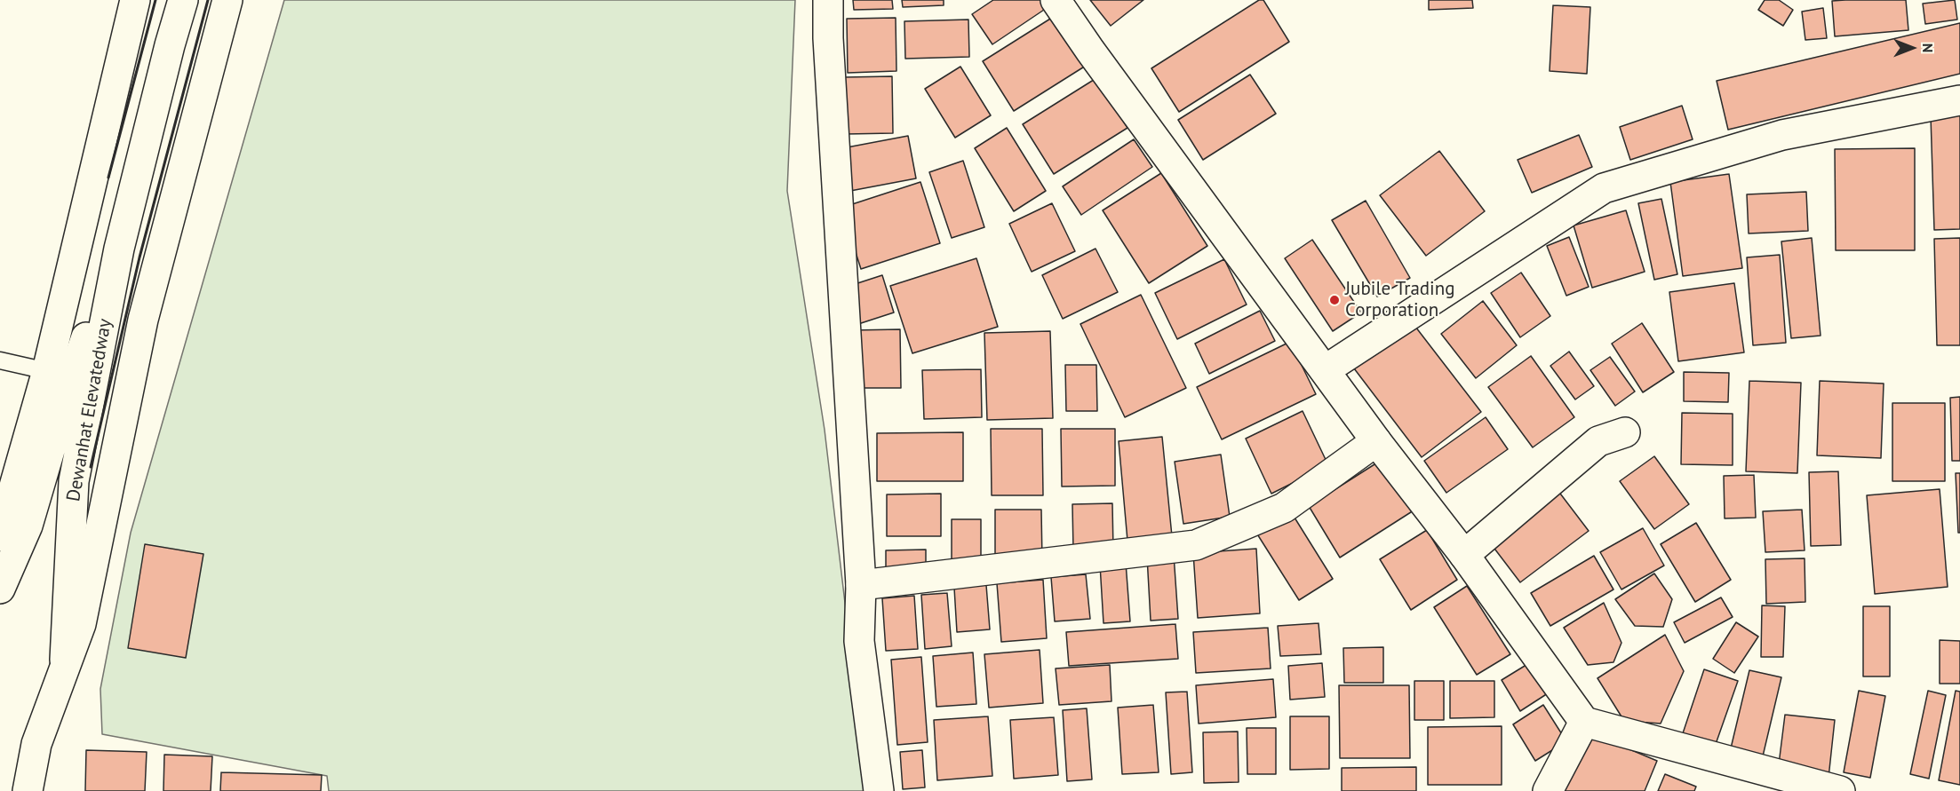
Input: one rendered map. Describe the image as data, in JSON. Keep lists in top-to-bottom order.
{
  "streets": {
    "street": ["Dewanhat Elevatedway"]
  },
  "places": ["Jubile Trading Corporation"],
  "north": "right"
}
